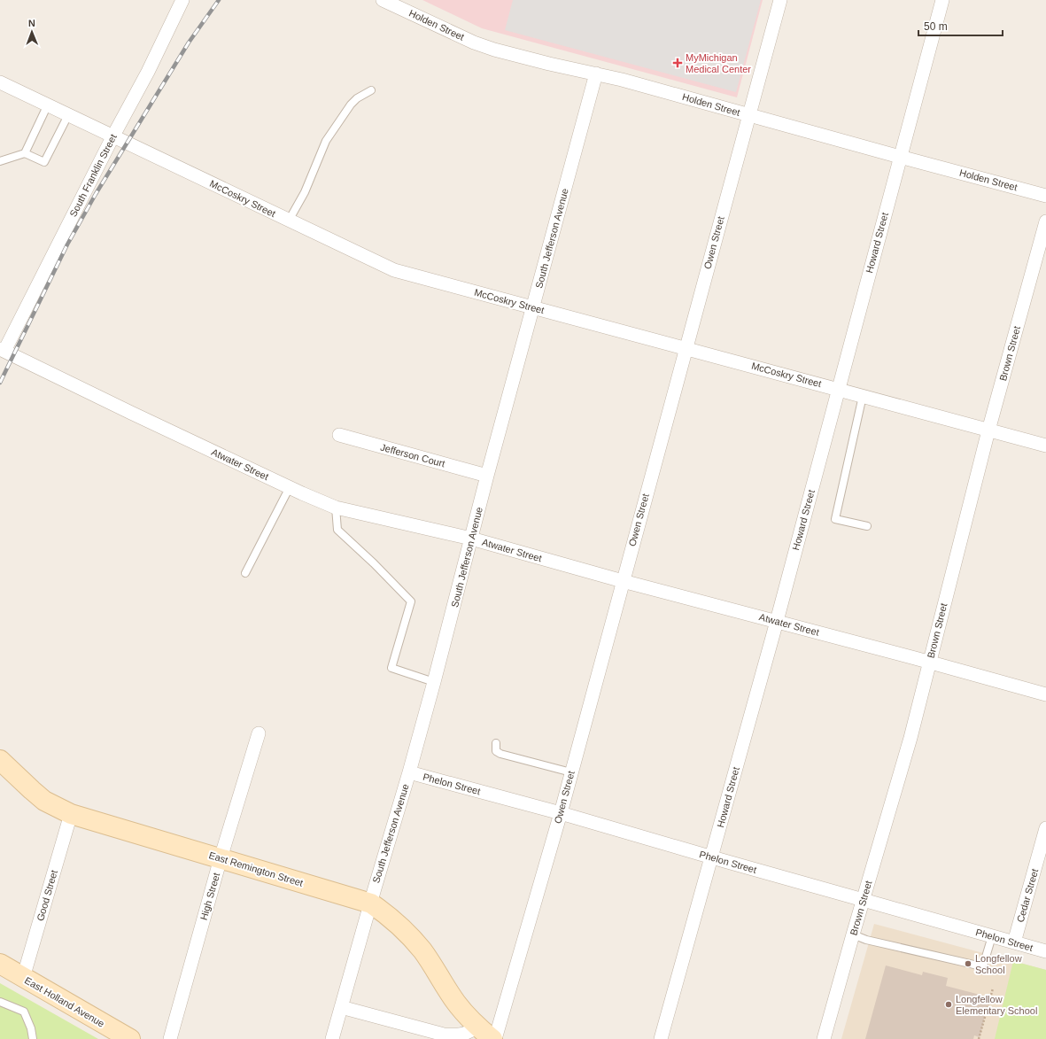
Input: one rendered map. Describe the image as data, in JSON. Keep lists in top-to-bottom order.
{
  "streets": {
    "main road": ["East Remington Street", "East Holland Avenue"],
    "street": [
      "Holden Street",
      "South Franklin Street",
      "McCoskry Street",
      "South Jefferson Avenue",
      "Owen Street",
      "Howard Street",
      "Brown Street",
      "Jefferson Court",
      "Atwater Street",
      "Phelon Street",
      "Good Street",
      "Cedar Street",
      "High Street"
    ]
  },
  "crossings": [
    ["Holden Street", "South Jefferson Avenue"],
    ["Holden Street", "Owen Street"],
    ["Holden Street", "Howard Street"],
    ["South Franklin Street", "McCoskry Street"],
    ["South Franklin Street", "Atwater Street"],
    ["McCoskry Street", "South Jefferson Avenue"],
    ["McCoskry Street", "Owen Street"],
    ["McCoskry Street", "Howard Street"],
    ["McCoskry Street", "Brown Street"],
    ["South Jefferson Avenue", "Jefferson Court"],
    ["South Jefferson Avenue", "Atwater Street"],
    ["South Jefferson Avenue", "Phelon Street"],
    ["South Jefferson Avenue", "East Remington Street"],
    ["Owen Street", "Atwater Street"],
    ["Owen Street", "Phelon Street"],
    ["Howard Street", "Atwater Street"],
    ["Howard Street", "Phelon Street"],
    ["Brown Street", "Atwater Street"],
    ["Brown Street", "Phelon Street"],
    ["Phelon Street", "Cedar Street"],
    ["East Remington Street", "Good Street"],
    ["East Remington Street", "High Street"],
    ["Good Street", "East Holland Avenue"]
  ],
  "places": {
    "health": ["MyMichigan Medical Center"],
    "other": ["Longfellow School", "Longfellow Elementary School"]
  },
  "scale_bar": "50 m",
  "north": "top"
}
